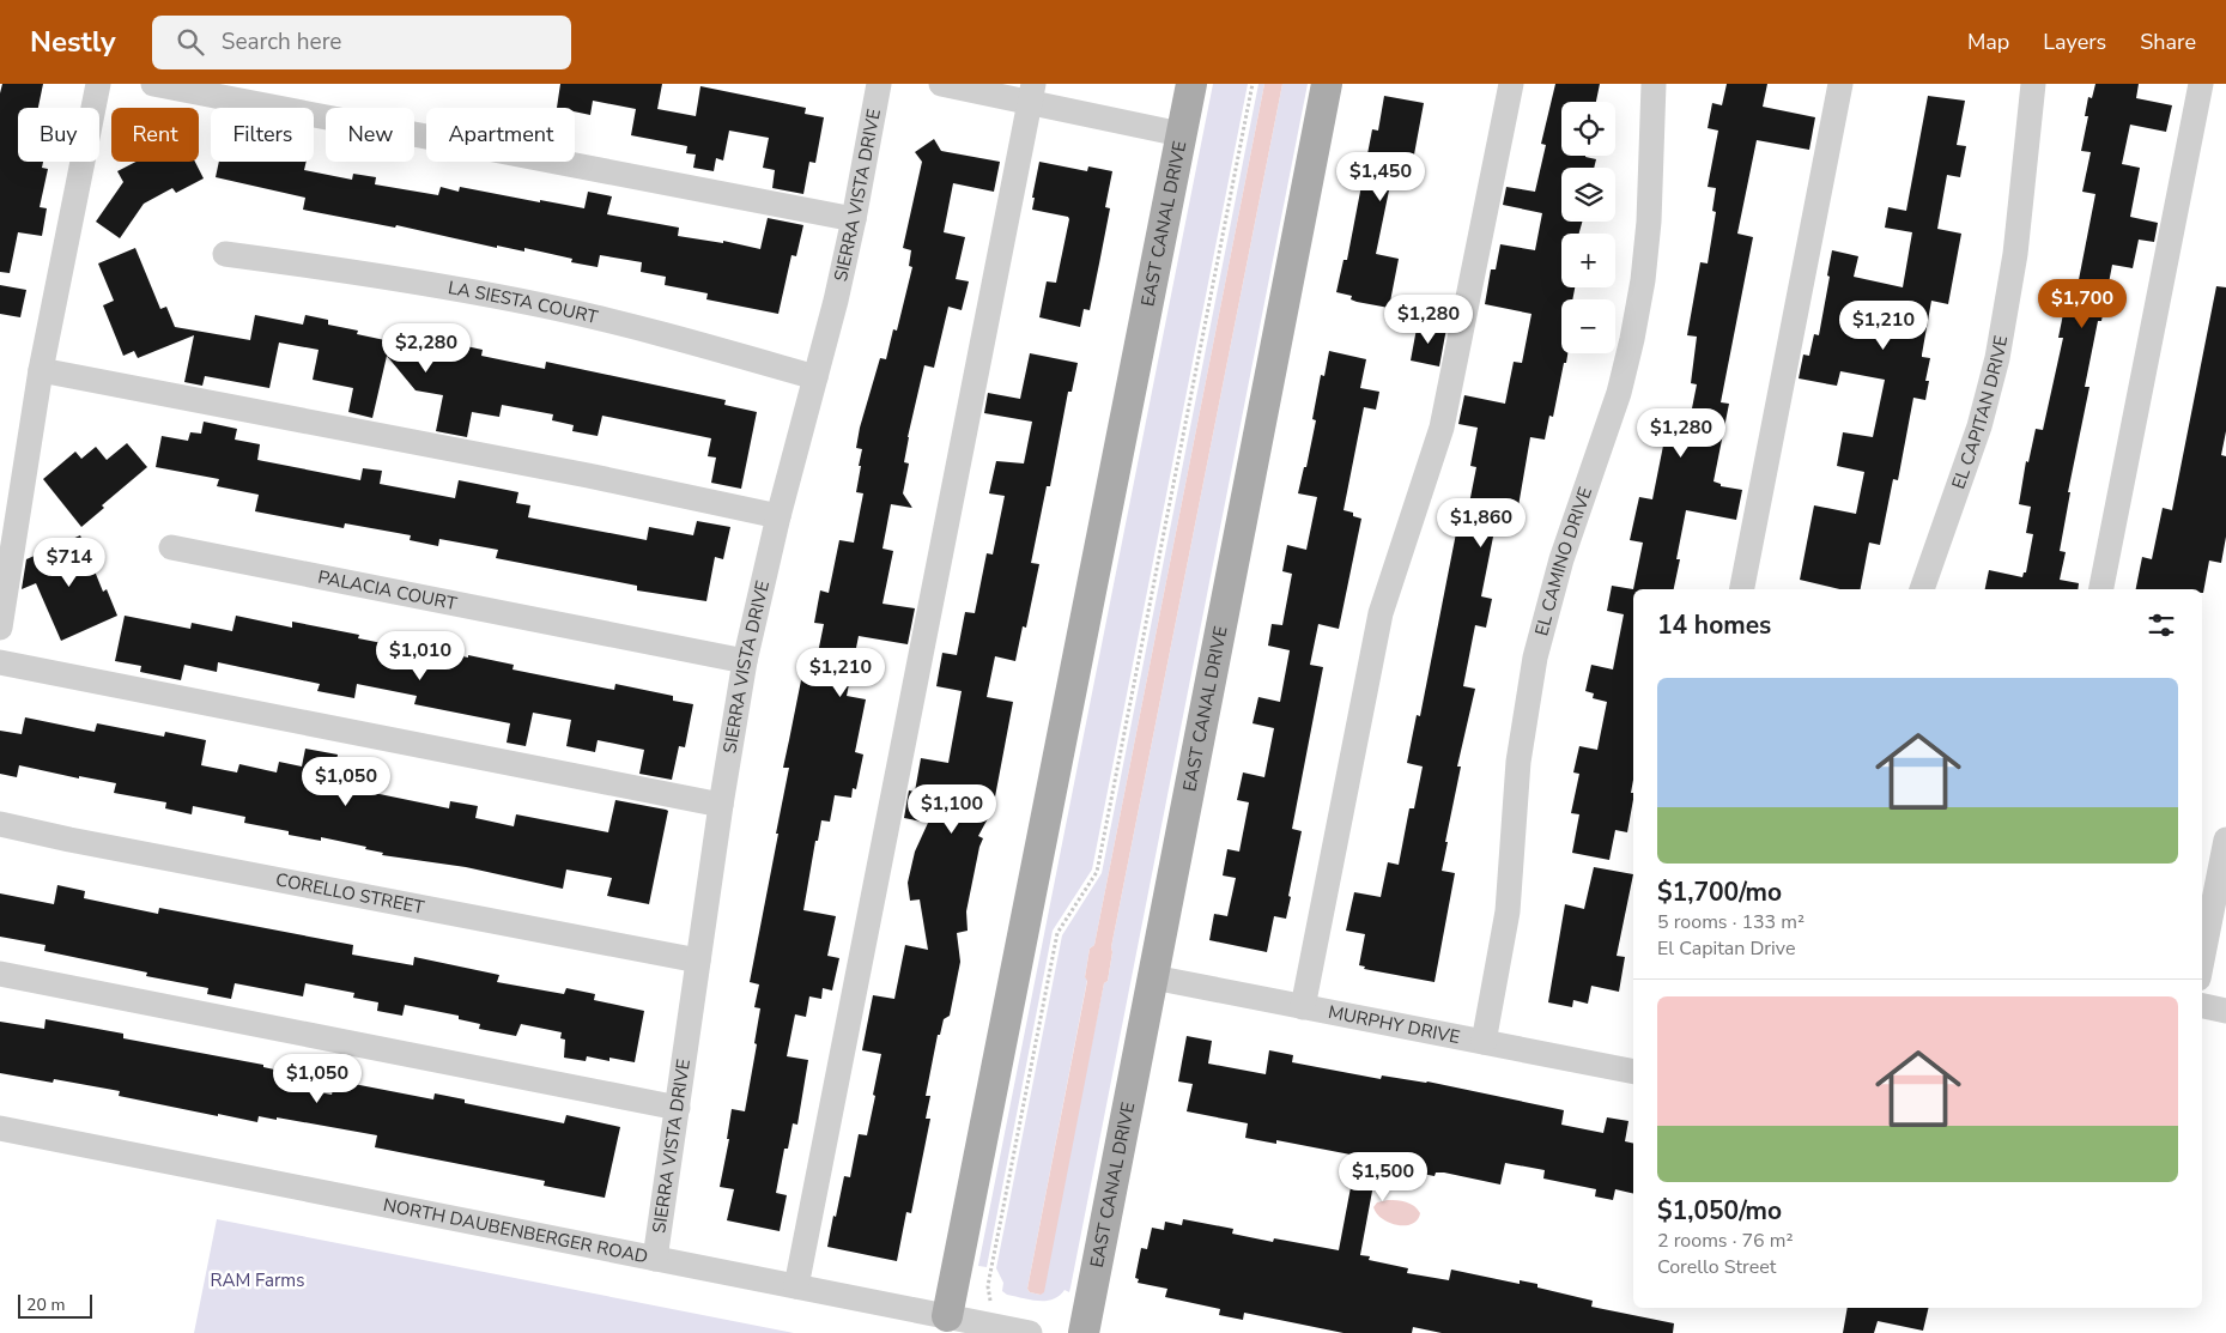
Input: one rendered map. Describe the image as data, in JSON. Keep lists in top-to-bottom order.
{
  "streets": {
    "main road": ["EAST CANAL DRIVE"],
    "street": [
      "SIERRA VISTA DRIVE",
      "LA SIESTA COURT",
      "EL CAPITAN DRIVE",
      "EL CAMINO DRIVE",
      "PALACIA COURT",
      "CORELLO STREET",
      "MURPHY DRIVE",
      "NORTH DAUBENBERGER ROAD"
    ]
  },
  "crossings": [
    ["SIERRA VISTA DRIVE", "LA SIESTA COURT"],
    ["SIERRA VISTA DRIVE", "PALACIA COURT"],
    ["SIERRA VISTA DRIVE", "CORELLO STREET"],
    ["SIERRA VISTA DRIVE", "NORTH DAUBENBERGER ROAD"],
    ["EAST CANAL DRIVE", "MURPHY DRIVE"],
    ["EAST CANAL DRIVE", "NORTH DAUBENBERGER ROAD"],
    ["EL CAMINO DRIVE", "MURPHY DRIVE"]
  ],
  "parks": ["RAM Farms"],
  "scale_bar": "20 m",
  "page": {
    "header": "Nestly",
    "search": "Search here",
    "nav": ["Map", "Layers", "Share"],
    "map_buttons": ["+", "−"],
    "chip": [
      "Buy",
      "Rent",
      "Filters",
      "New",
      "Apartment"
    ],
    "price": [
      "$1,450",
      "$1,700",
      "$1,280",
      "$1,210",
      "$2,280",
      "$1,280",
      "$1,860",
      "$714",
      "$1,010",
      "$1,210",
      "$1,050",
      "$1,100",
      "$1,050",
      "$1,500"
    ],
    "heading": "14 homes",
    "list": [
      {
        "name": "$1,700/mo",
        "note": "5 rooms · 133 m² · El Capitan Drive"
      },
      {
        "name": "$1,050/mo",
        "note": "2 rooms · 76 m² · Corello Street"
      }
    ],
    "scale": "20 m"
  }
}
